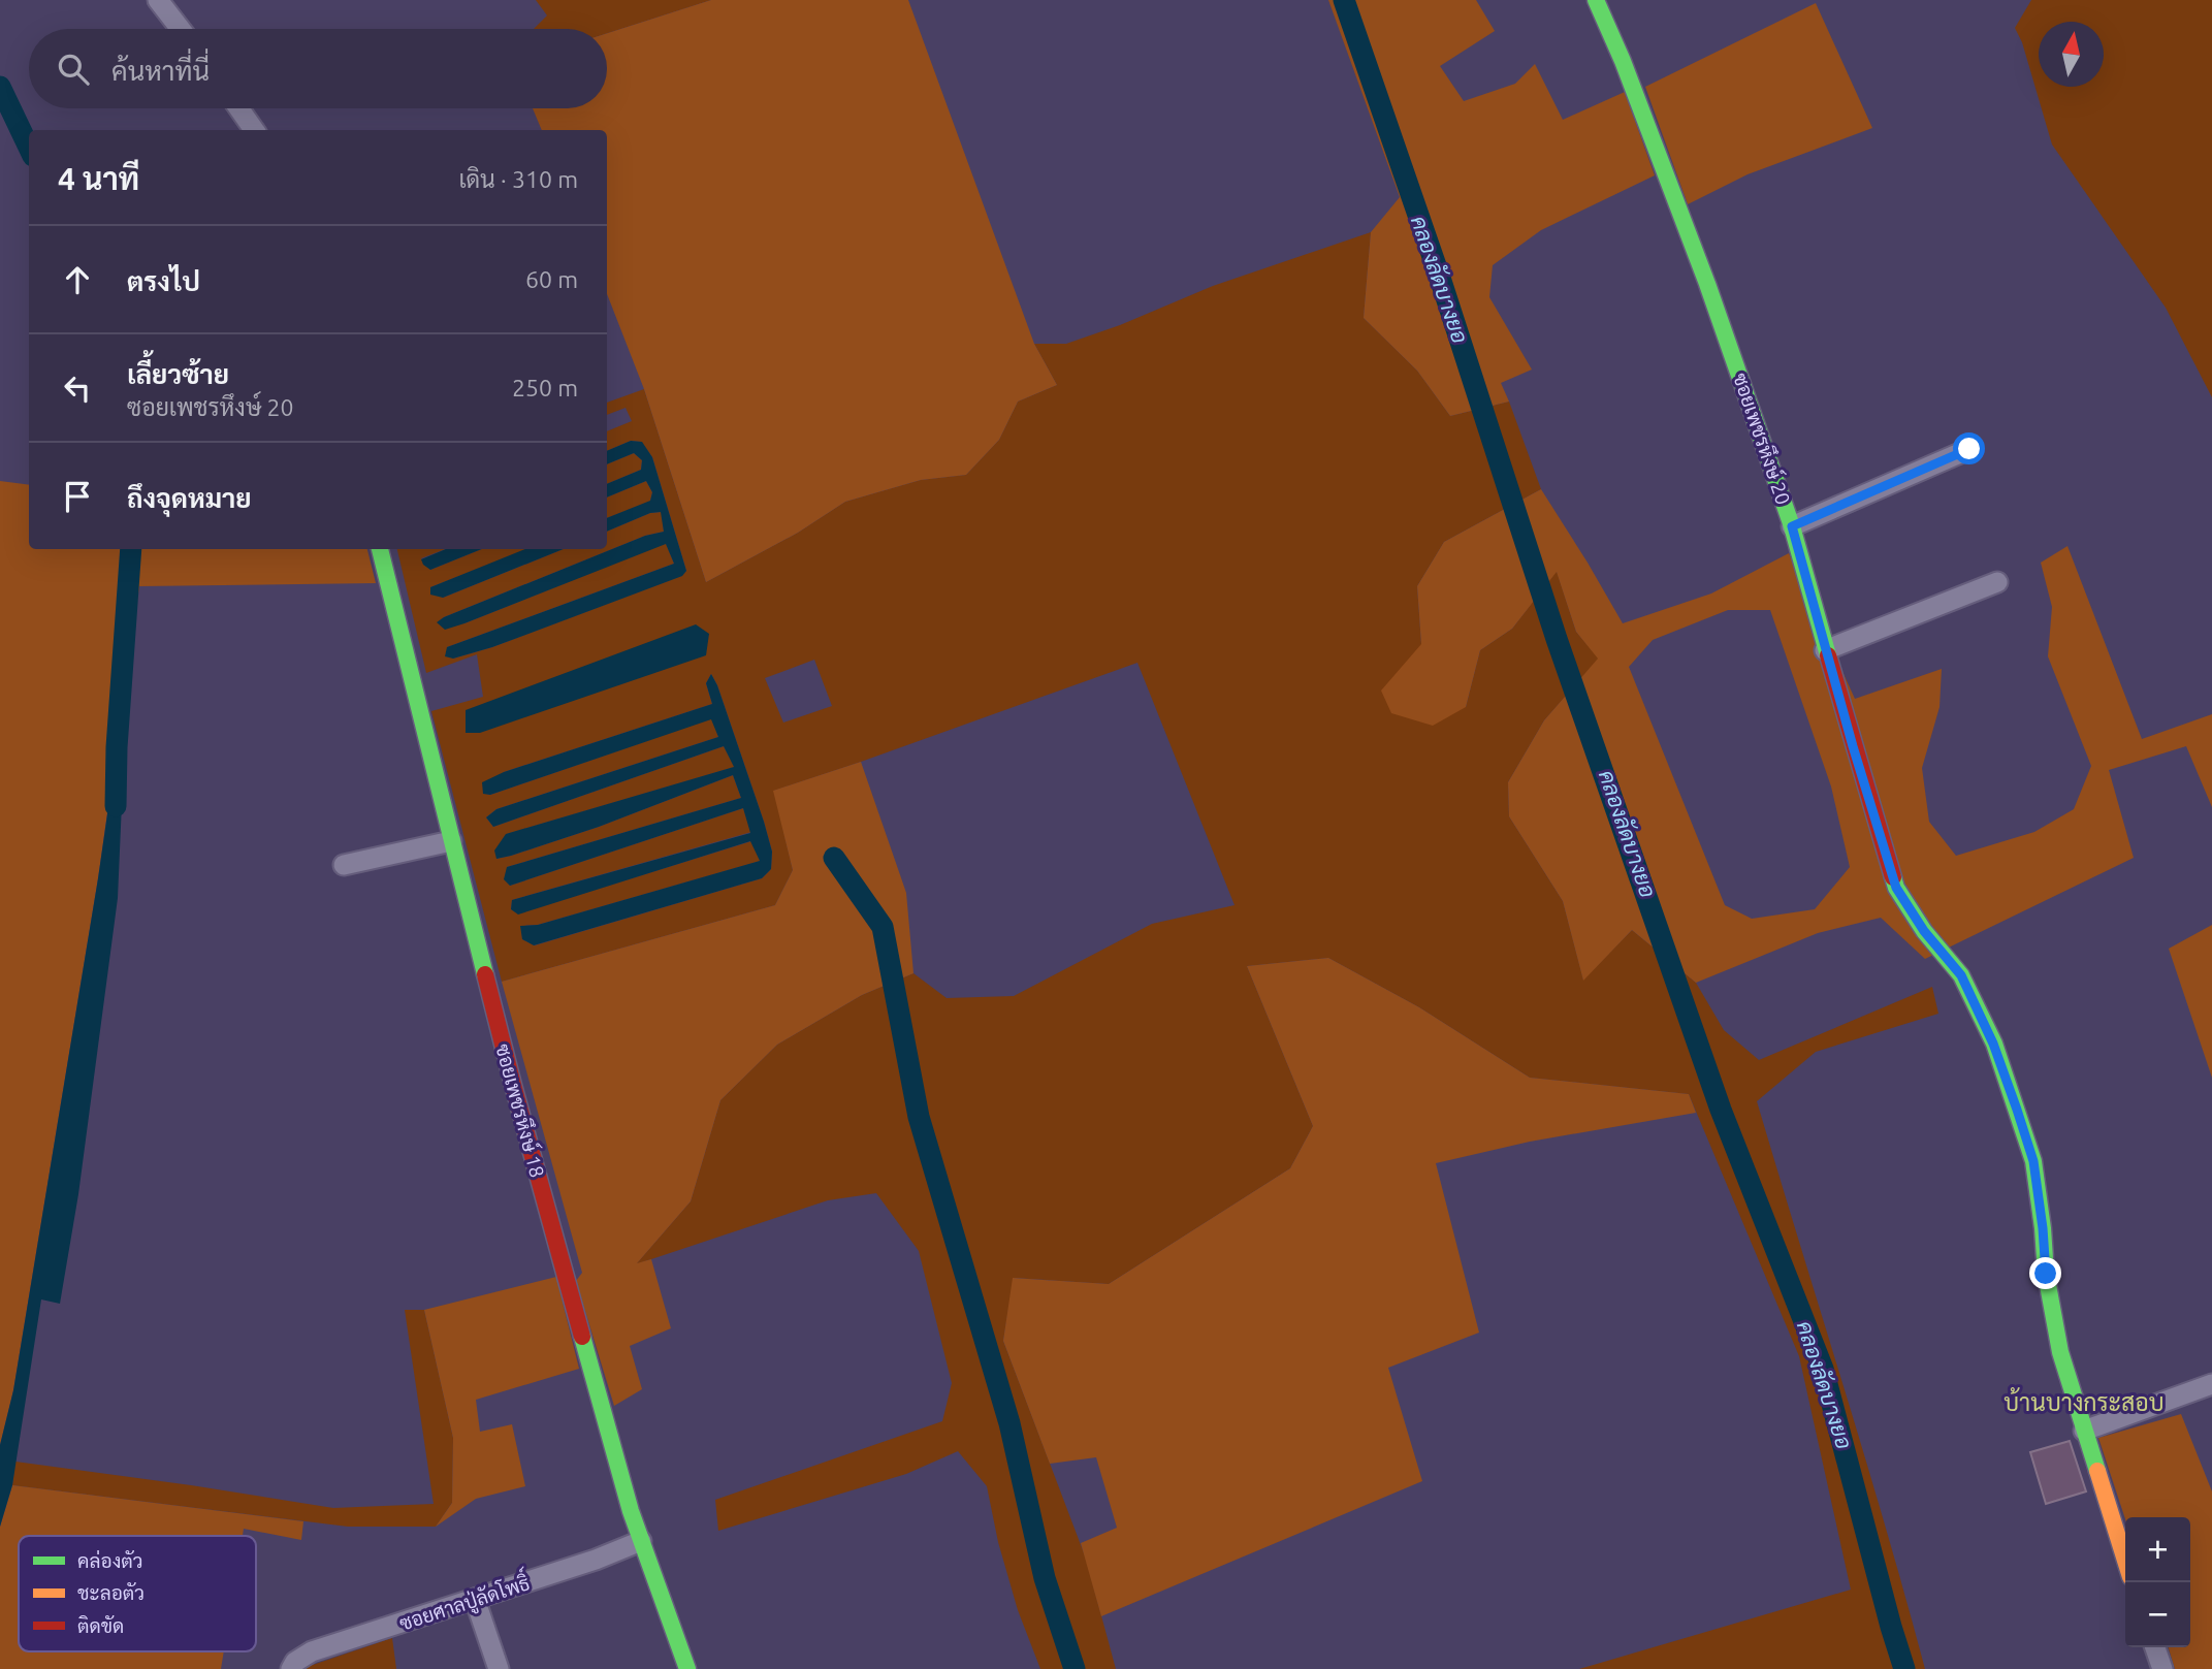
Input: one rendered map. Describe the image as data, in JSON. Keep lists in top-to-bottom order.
{
  "streets": {
    "street": ["ซอยเพชรหึงษ์ 20", "ซอยเพชรหึงษ์ 18", "ซอยศาลปู่ลัดโพธิ์"]
  },
  "crossings": [
    ["ซอยเพชรหึงษ์ 18", "ซอยศาลปู่ลัดโพธิ์"]
  ],
  "districts": ["บ้านบางกระสอบ"],
  "water": ["คลองลัดบางยอ"],
  "legend": ["คล่องตัว", "ชะลอตัว", "ติดขัด"],
  "north": "top",
  "page": {
    "search": "ค้นหาที่นี่",
    "heading": ["4 นาที", "เดิน · 310 m"],
    "list": [
      ["ตรงไป", "60 m"],
      ["เลี้ยวซ้าย", "ซอยเพชรหึงษ์ 20", "250 m"],
      "ถึงจุดหมาย"
    ],
    "map_buttons": ["+", "−"]
  }
}
